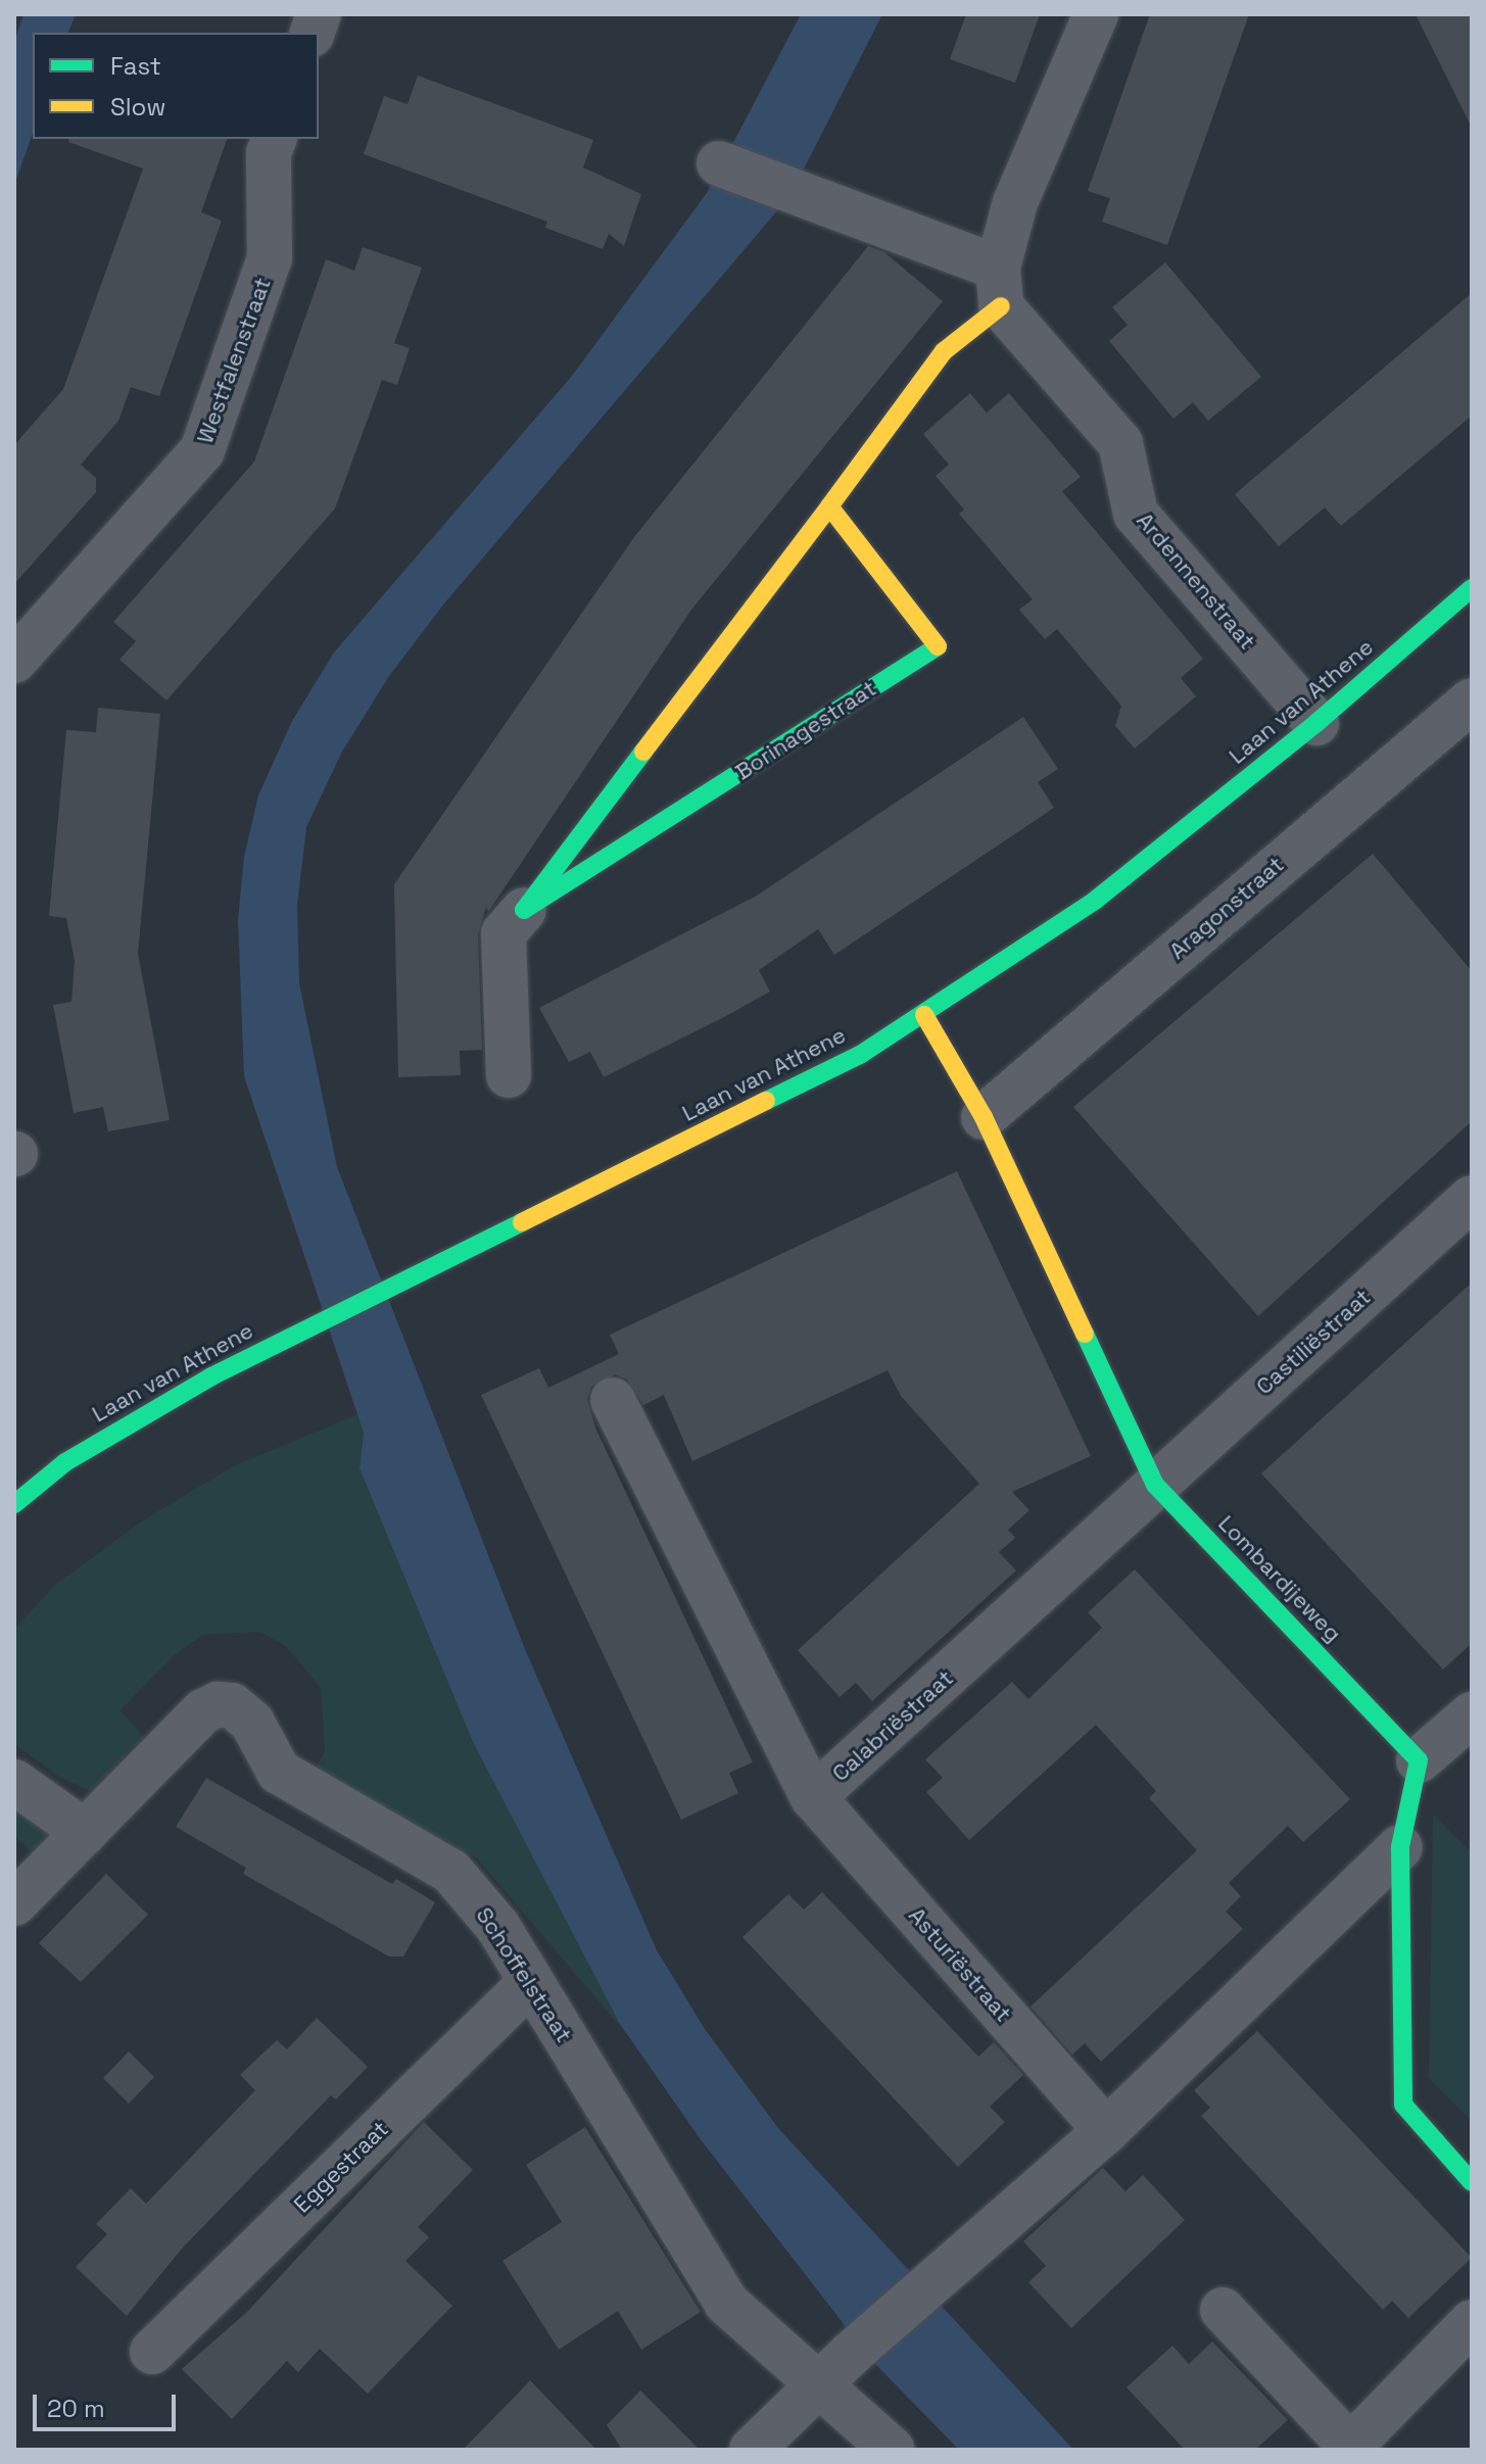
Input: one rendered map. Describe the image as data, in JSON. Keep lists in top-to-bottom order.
{
  "streets": {
    "street": [
      "Westfalenstraat",
      "Ardennenstraat",
      "Laan van Athene",
      "Borinagestraat",
      "Aragonstraat",
      "Castiliëstraat",
      "Lombardijeweg",
      "Calabriëstraat",
      "Asturiëstraat",
      "Schoffelstraat",
      "Eggestraat"
    ]
  },
  "crossings": [
    ["Ardennenstraat", "Laan van Athene"],
    ["Ardennenstraat", "Borinagestraat"],
    ["Laan van Athene", "Lombardijeweg"],
    ["Aragonstraat", "Lombardijeweg"],
    ["Castiliëstraat", "Lombardijeweg"],
    ["Castiliëstraat", "Calabriëstraat"],
    ["Lombardijeweg", "Calabriëstraat"],
    ["Calabriëstraat", "Asturiëstraat"],
    ["Schoffelstraat", "Eggestraat"]
  ],
  "legend": ["Fast", "Slow"],
  "scale_bar": "20 m"
}
